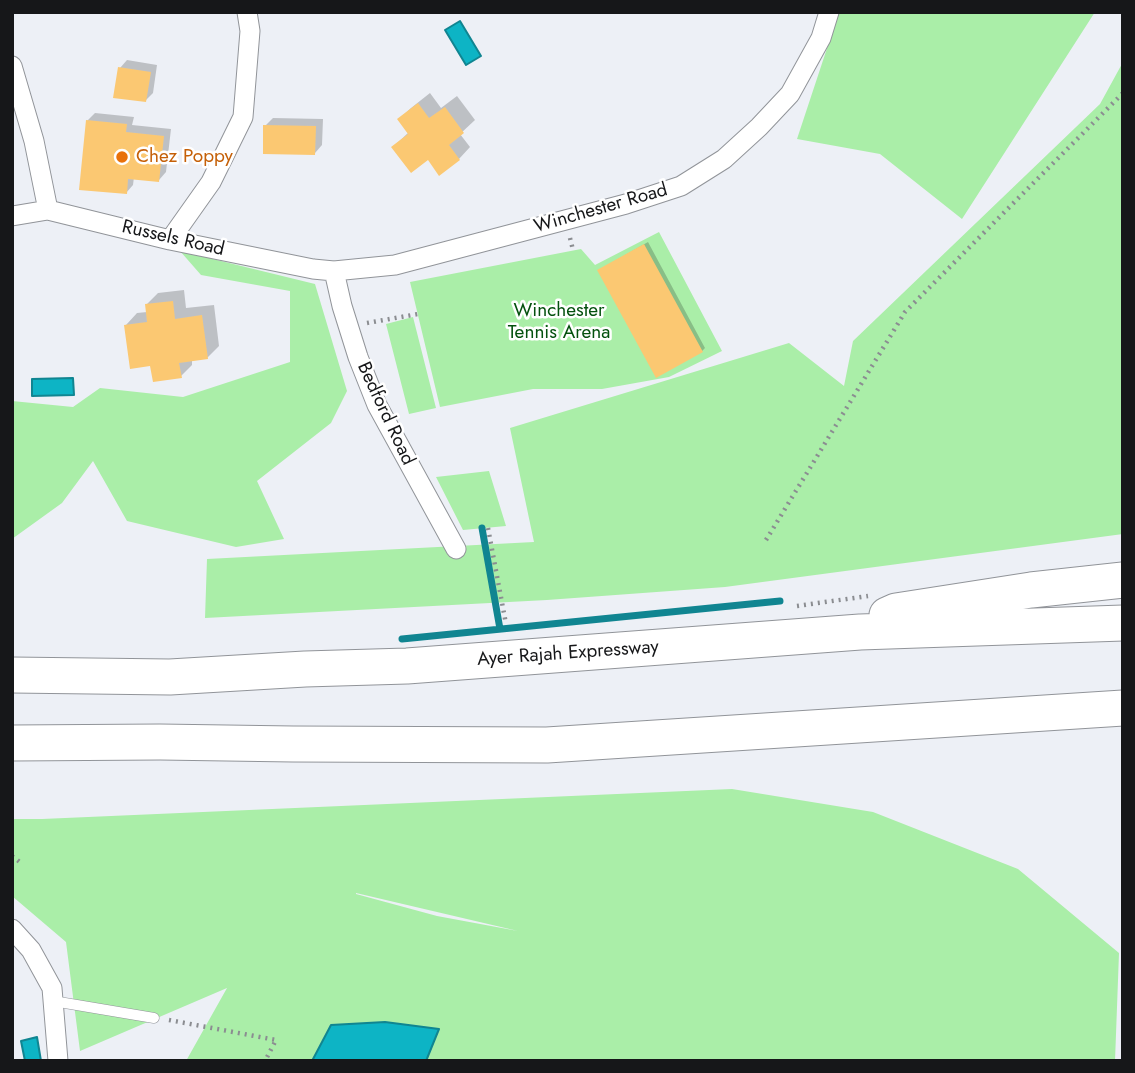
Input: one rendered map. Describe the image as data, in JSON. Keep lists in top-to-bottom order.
{
  "streets": {
    "highway": ["Ayer Rajah Expressway"],
    "street": ["Winchester Road", "Russels Road", "Bedford Road"]
  },
  "crossings": [
    ["Winchester Road", "Russels Road"],
    ["Winchester Road", "Bedford Road"],
    ["Russels Road", "Bedford Road"]
  ],
  "parks": ["Winchester Tennis Arena"],
  "places": ["Chez Poppy"]
}
